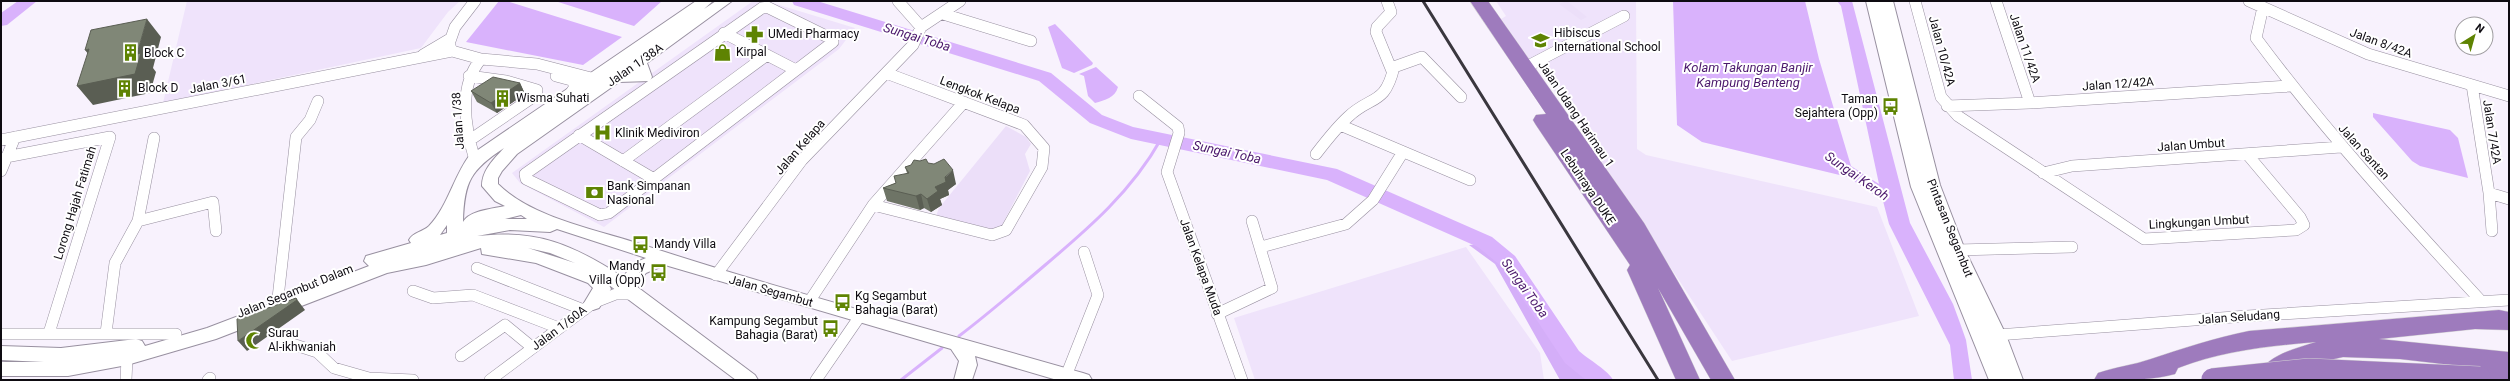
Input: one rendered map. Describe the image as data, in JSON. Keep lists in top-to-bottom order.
{
  "streets": {
    "highway": ["Lebuhraya DUKE"],
    "main road": [
      "Jalan 1/38A",
      "Pintasan Segambut",
      "Jalan Segambut Dalam",
      "Jalan Segambut"
    ],
    "street": [
      "Jalan 8/42A",
      "Jalan 11/42A",
      "Jalan 10/42A",
      "Jalan 3/61",
      "Jalan 12/42A",
      "Lengkok Kelapa",
      "Jalan Udang Harimau 1",
      "Jalan 1/38",
      "Jalan 7/42A",
      "Jalan Umbut",
      "Jalan Kelapa",
      "Jalan Santan",
      "Lorong Hajah Fatimah",
      "Lingkungan Umbut",
      "Jalan Kelapa Muda",
      "Jalan Seludang",
      "Jalan 1/60A"
    ]
  },
  "crossings": [
    ["Jalan 8/42A", "Jalan 7/42A"],
    ["Jalan 8/42A", "Jalan Santan"],
    ["Jalan 11/42A", "Jalan 12/42A"],
    ["Jalan 10/42A", "Jalan 12/42A"],
    ["Jalan 10/42A", "Lingkungan Umbut"],
    ["Jalan 1/38A", "Jalan 1/38"],
    ["Jalan 1/38A", "Jalan Segambut Dalam"],
    ["Jalan 1/38A", "Jalan Segambut"],
    ["Jalan 12/42A", "Jalan Santan"],
    ["Jalan 12/42A", "Lingkungan Umbut"],
    ["Lengkok Kelapa", "Jalan Kelapa"],
    ["Jalan Udang Harimau 1", "Lebuhraya DUKE"],
    ["Jalan Umbut", "Jalan Santan"],
    ["Jalan Umbut", "Lingkungan Umbut"],
    ["Jalan Kelapa", "Jalan Segambut"],
    ["Jalan Santan", "Jalan Seludang"],
    ["Pintasan Segambut", "Jalan Seludang"],
    ["Jalan Segambut Dalam", "Jalan Segambut"]
  ],
  "water": ["Sungai Toba", "Kolam Takungan Banjir Kampung Benteng", "Sungai Keroh"],
  "places": {
    "pharmacy": ["UMedi Pharmacy"],
    "school or university": ["Hibiscus International School"],
    "shop": ["Kirpal"],
    "building": ["Block C", "Block D", "Wisma Suhati"],
    "bus stop": [
      "Taman Sejahtera (Opp)",
      "Mandy Villa",
      "Mandy Villa (Opp)",
      "Kg Segambut Bahagia (Barat)",
      "Kampung Segambut Bahagia (Barat)"
    ],
    "hospital": ["Klinik Mediviron"],
    "bank": ["Bank Simpanan Nasional"],
    "mosque": ["Surau Al-ikhwaniah"]
  },
  "north": "top right"
}
